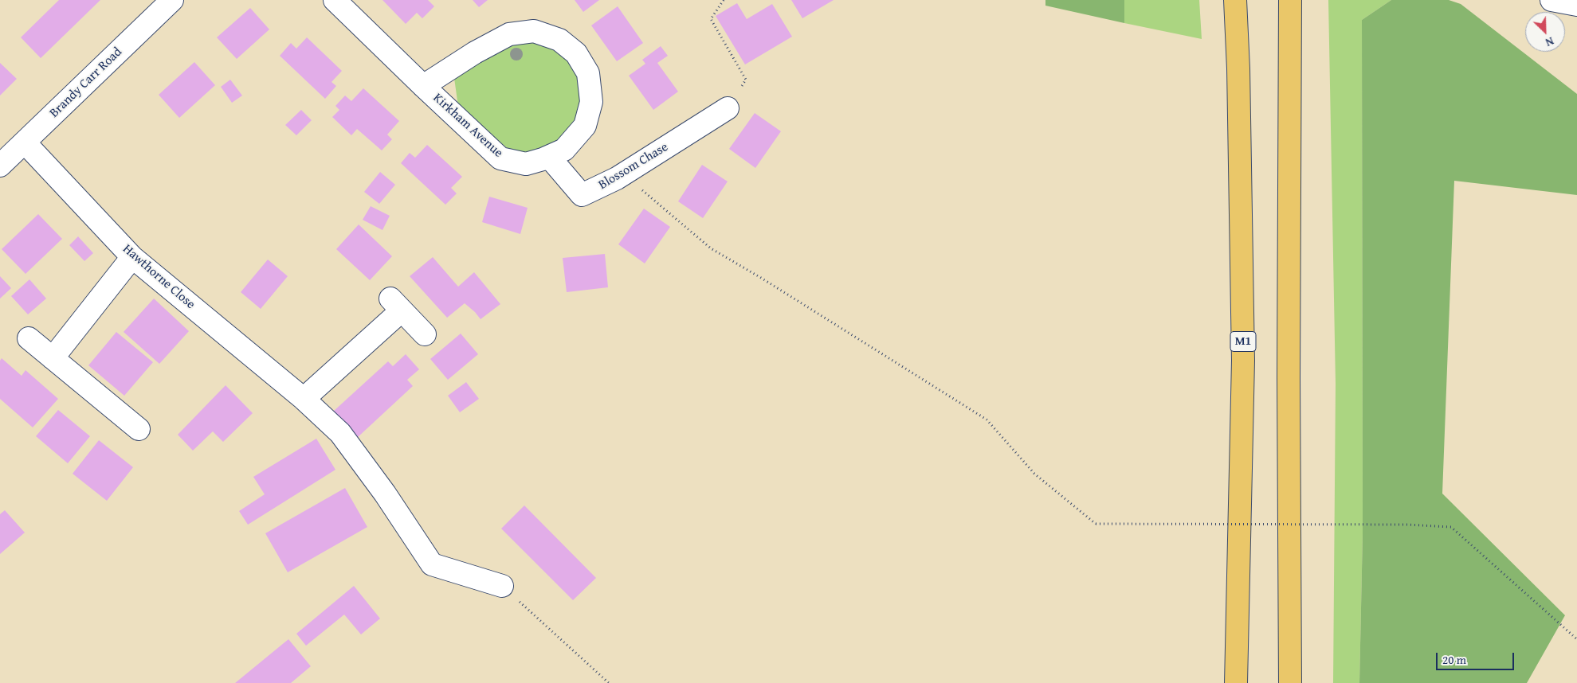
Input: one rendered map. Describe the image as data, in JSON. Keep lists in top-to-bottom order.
{
  "streets": {
    "highway": ["M1"],
    "street": [
      "Brandy Carr Road",
      "Kirkham Avenue",
      "Blossom Chase",
      "Hawthorne Close"
    ]
  },
  "crossings": [
    ["Brandy Carr Road", "Hawthorne Close"],
    ["Kirkham Avenue", "Blossom Chase"]
  ],
  "scale_bar": "20 m",
  "north": "bottom right"
}
